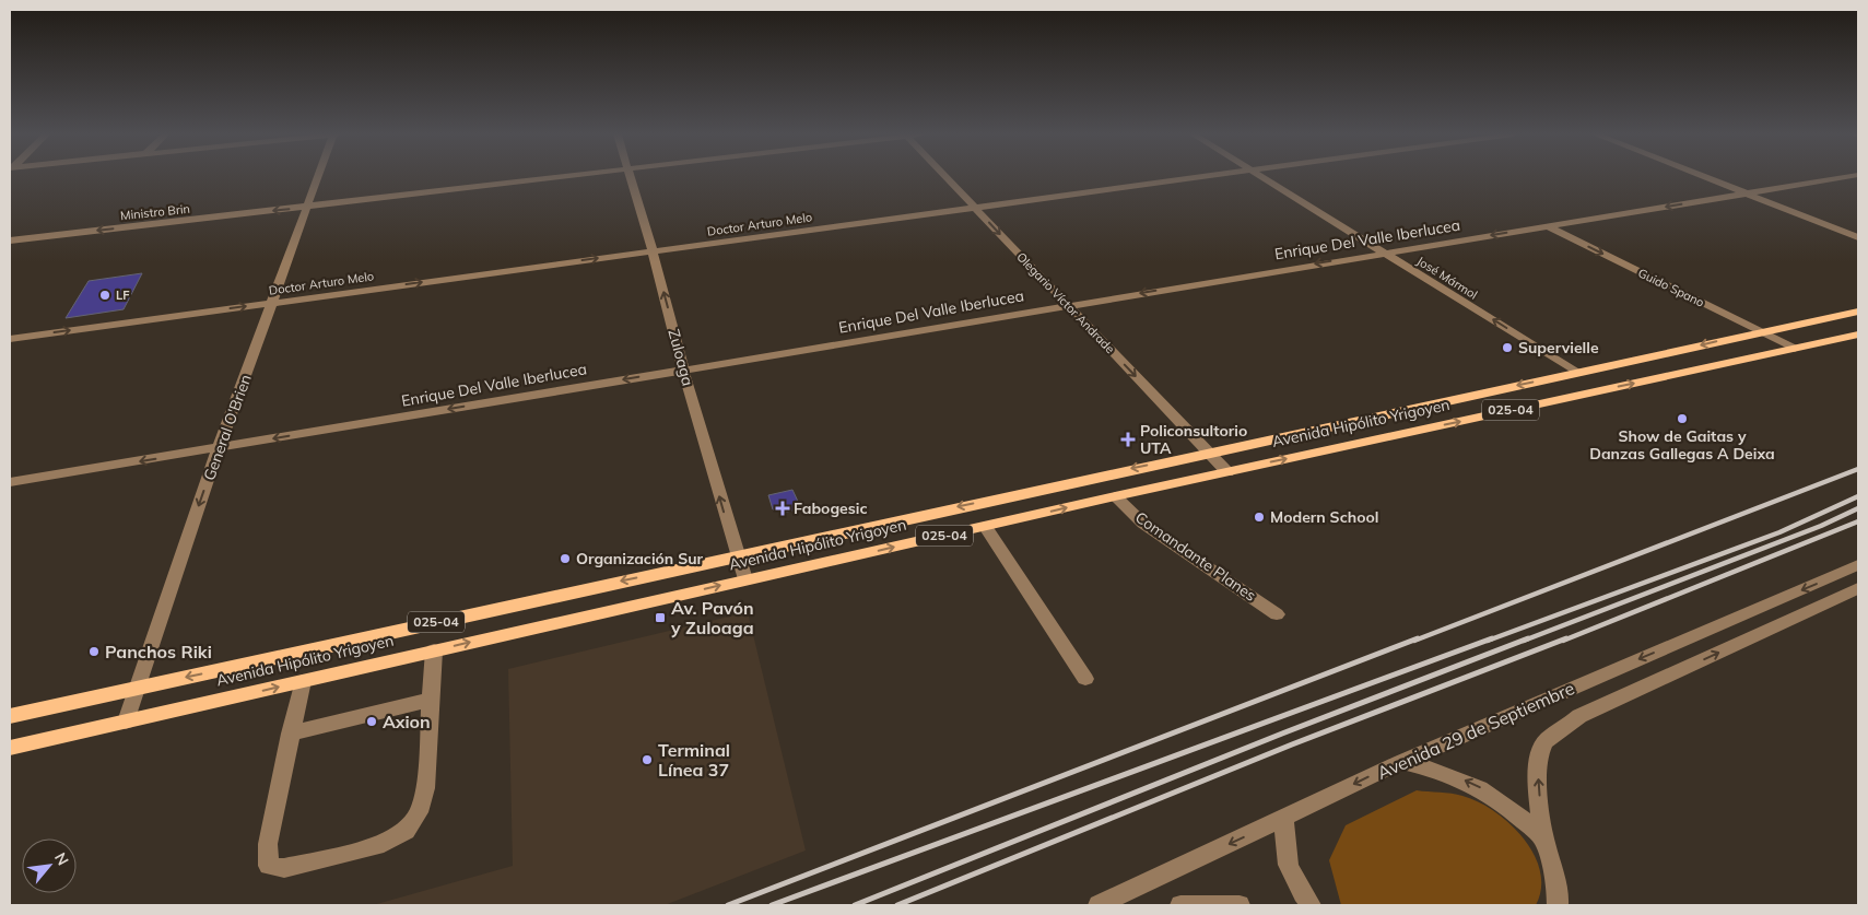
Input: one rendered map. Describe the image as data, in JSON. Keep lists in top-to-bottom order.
{
  "streets": {
    "main road": ["025-04", "Avenida Hipólito Yrigoyen"],
    "street": [
      "Ministro Brin",
      "Doctor Arturo Melo",
      "Enrique Del Valle Iberlucea",
      "José Mármol",
      "Guido Spano",
      "Olegario Víctor Andrade",
      "Zuloaga",
      "General O'Brien",
      "Comandante Planes",
      "Avenida 29 de Septiembre"
    ]
  },
  "crossings": [
    ["Ministro Brin", "General O'Brien"],
    ["Doctor Arturo Melo", "Olegario Víctor Andrade"],
    ["Doctor Arturo Melo", "Zuloaga"],
    ["Doctor Arturo Melo", "General O'Brien"],
    ["Enrique Del Valle Iberlucea", "José Mármol"],
    ["Enrique Del Valle Iberlucea", "Guido Spano"],
    ["Enrique Del Valle Iberlucea", "Olegario Víctor Andrade"],
    ["Enrique Del Valle Iberlucea", "Zuloaga"],
    ["Enrique Del Valle Iberlucea", "General O'Brien"],
    ["José Mármol", "Avenida Hipólito Yrigoyen"],
    ["Guido Spano", "Avenida Hipólito Yrigoyen"],
    ["Olegario Víctor Andrade", "Avenida Hipólito Yrigoyen"],
    ["Zuloaga", "Avenida Hipólito Yrigoyen"],
    ["Avenida Hipólito Yrigoyen", "General O'Brien"],
    ["Avenida Hipólito Yrigoyen", "Comandante Planes"]
  ],
  "one_way": [
    "Ministro Brin",
    "Doctor Arturo Melo",
    "Enrique Del Valle Iberlucea",
    "José Mármol",
    "Olegario Víctor Andrade",
    "Zuloaga",
    "General O'Brien"
  ],
  "places": {
    "other": [
      "LF",
      "Supervielle",
      "Show de Gaitas y Danzas Gallegas A Deixa",
      "Modern School",
      "Organización Sur",
      "Panchos Riki",
      "Axion",
      "Terminal Línea 37"
    ],
    "health": ["Policonsultorio UTA", "Fabogesic"],
    "transit": ["Av. Pavón y Zuloaga"]
  },
  "north": "top right"
}
